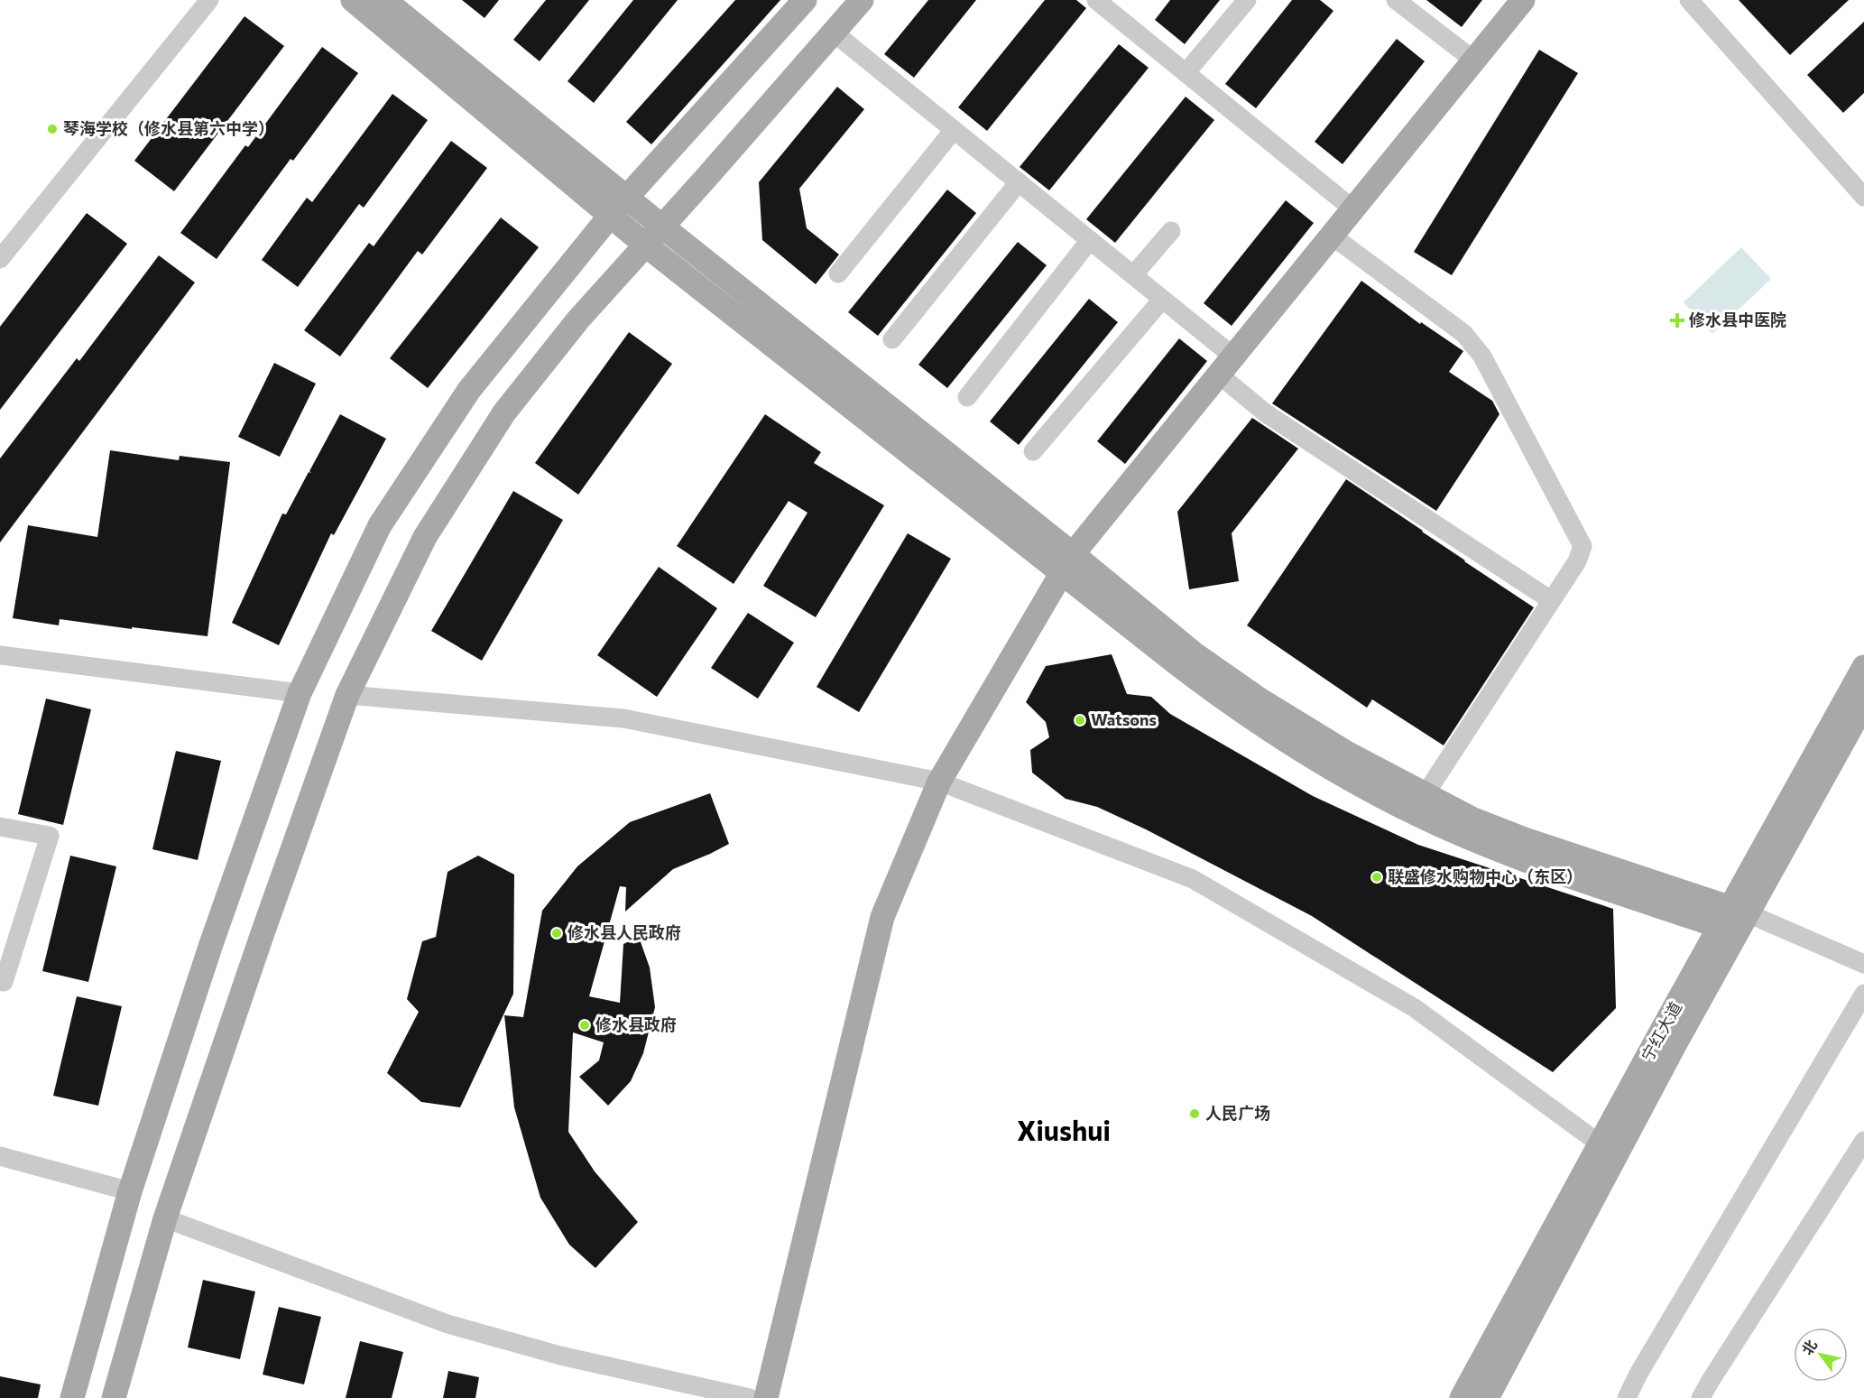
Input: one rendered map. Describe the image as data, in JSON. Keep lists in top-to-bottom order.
{
  "streets": {
    "main road": ["宁红大道"]
  },
  "districts": ["Xiushui"],
  "places": {
    "other": [
      "琴海学校（修水县第六中学）",
      "Watsons",
      "联盛修水购物中心（东区）",
      "修水县人民政府",
      "修水县政府",
      "人民广场"
    ],
    "health": ["修水县中医院"]
  },
  "north": "top left"
}
